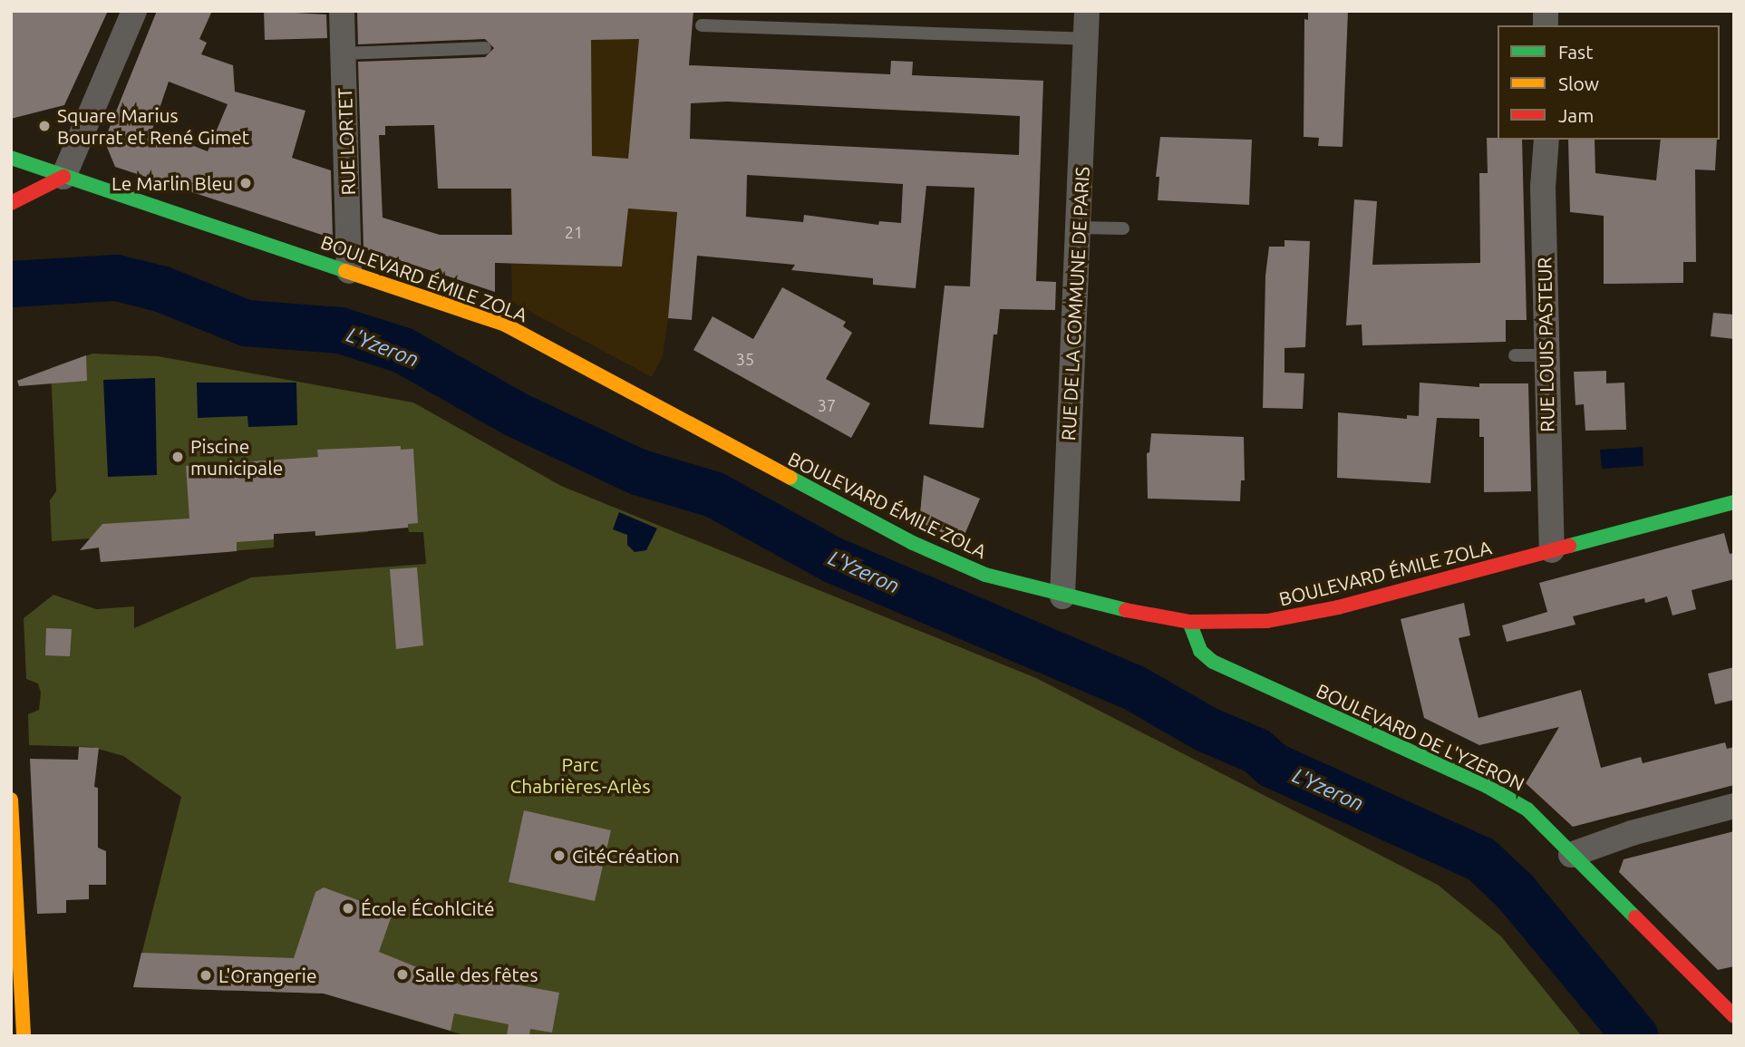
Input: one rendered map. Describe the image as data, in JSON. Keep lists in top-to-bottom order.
{
  "streets": {
    "main road": ["BOULEVARD ÉMILE ZOLA", "BOULEVARD DE L'YZERON"],
    "street": ["RUE LORTET", "RUE DE LA COMMUNE DE PARIS", "RUE LOUIS PASTEUR"]
  },
  "crossings": [
    ["RUE LORTET", "BOULEVARD ÉMILE ZOLA"],
    ["BOULEVARD ÉMILE ZOLA", "RUE DE LA COMMUNE DE PARIS"],
    ["BOULEVARD ÉMILE ZOLA", "RUE LOUIS PASTEUR"],
    ["BOULEVARD ÉMILE ZOLA", "BOULEVARD DE L'YZERON"]
  ],
  "water": ["L'Yzeron"],
  "parks": ["Parc Chabrières-Arlès"],
  "places": [
    "Square Marius Bourrat et René Gimet",
    "Le Marlin Bleu",
    "Piscine municipale",
    "CitéCréation",
    "École ÉCohlCité",
    "Salle des fêtes",
    "L'Orangerie"
  ],
  "house_numbers": ["21", "35", "37"],
  "legend": ["Fast", "Slow", "Jam"]
}
